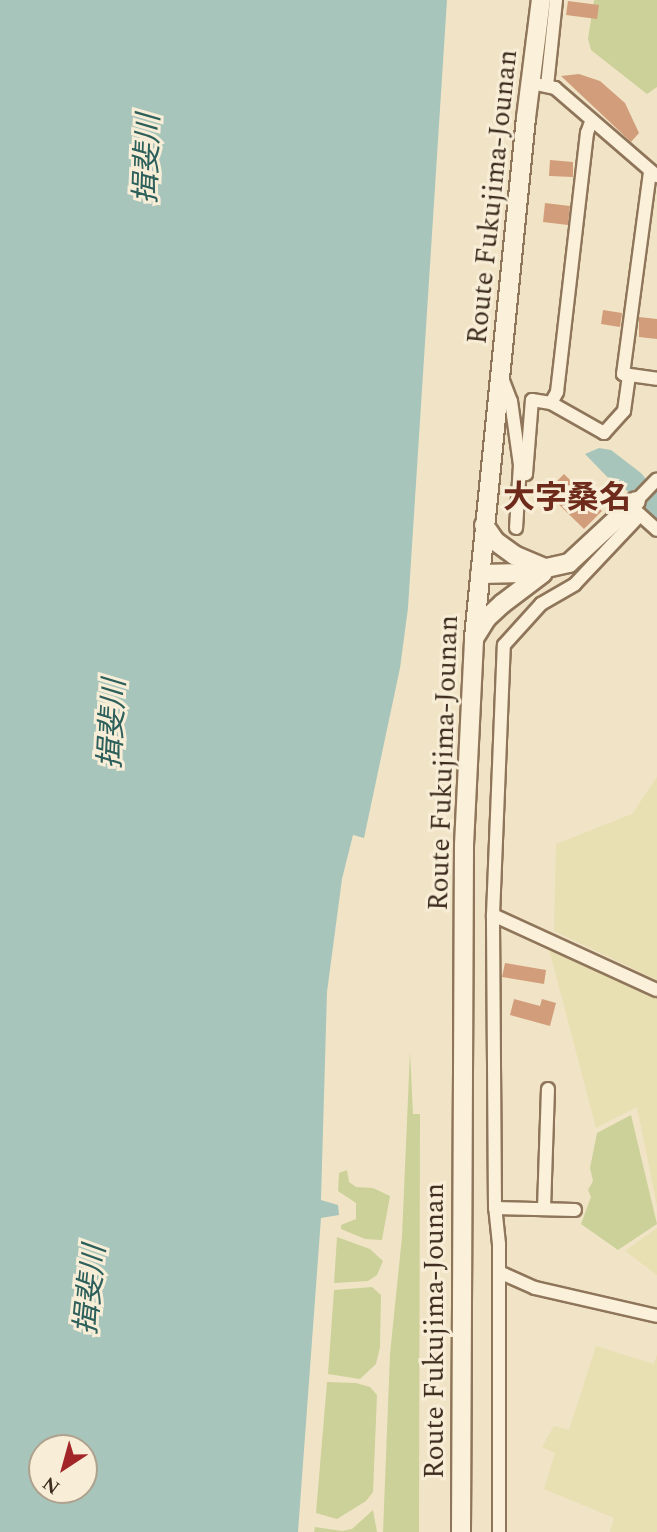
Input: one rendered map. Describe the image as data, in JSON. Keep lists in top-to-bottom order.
{
  "streets": {
    "main road": ["Route Fukujima-Jounan"]
  },
  "districts": ["大字桑名"],
  "water": ["揖斐川"],
  "north": "bottom left"
}
